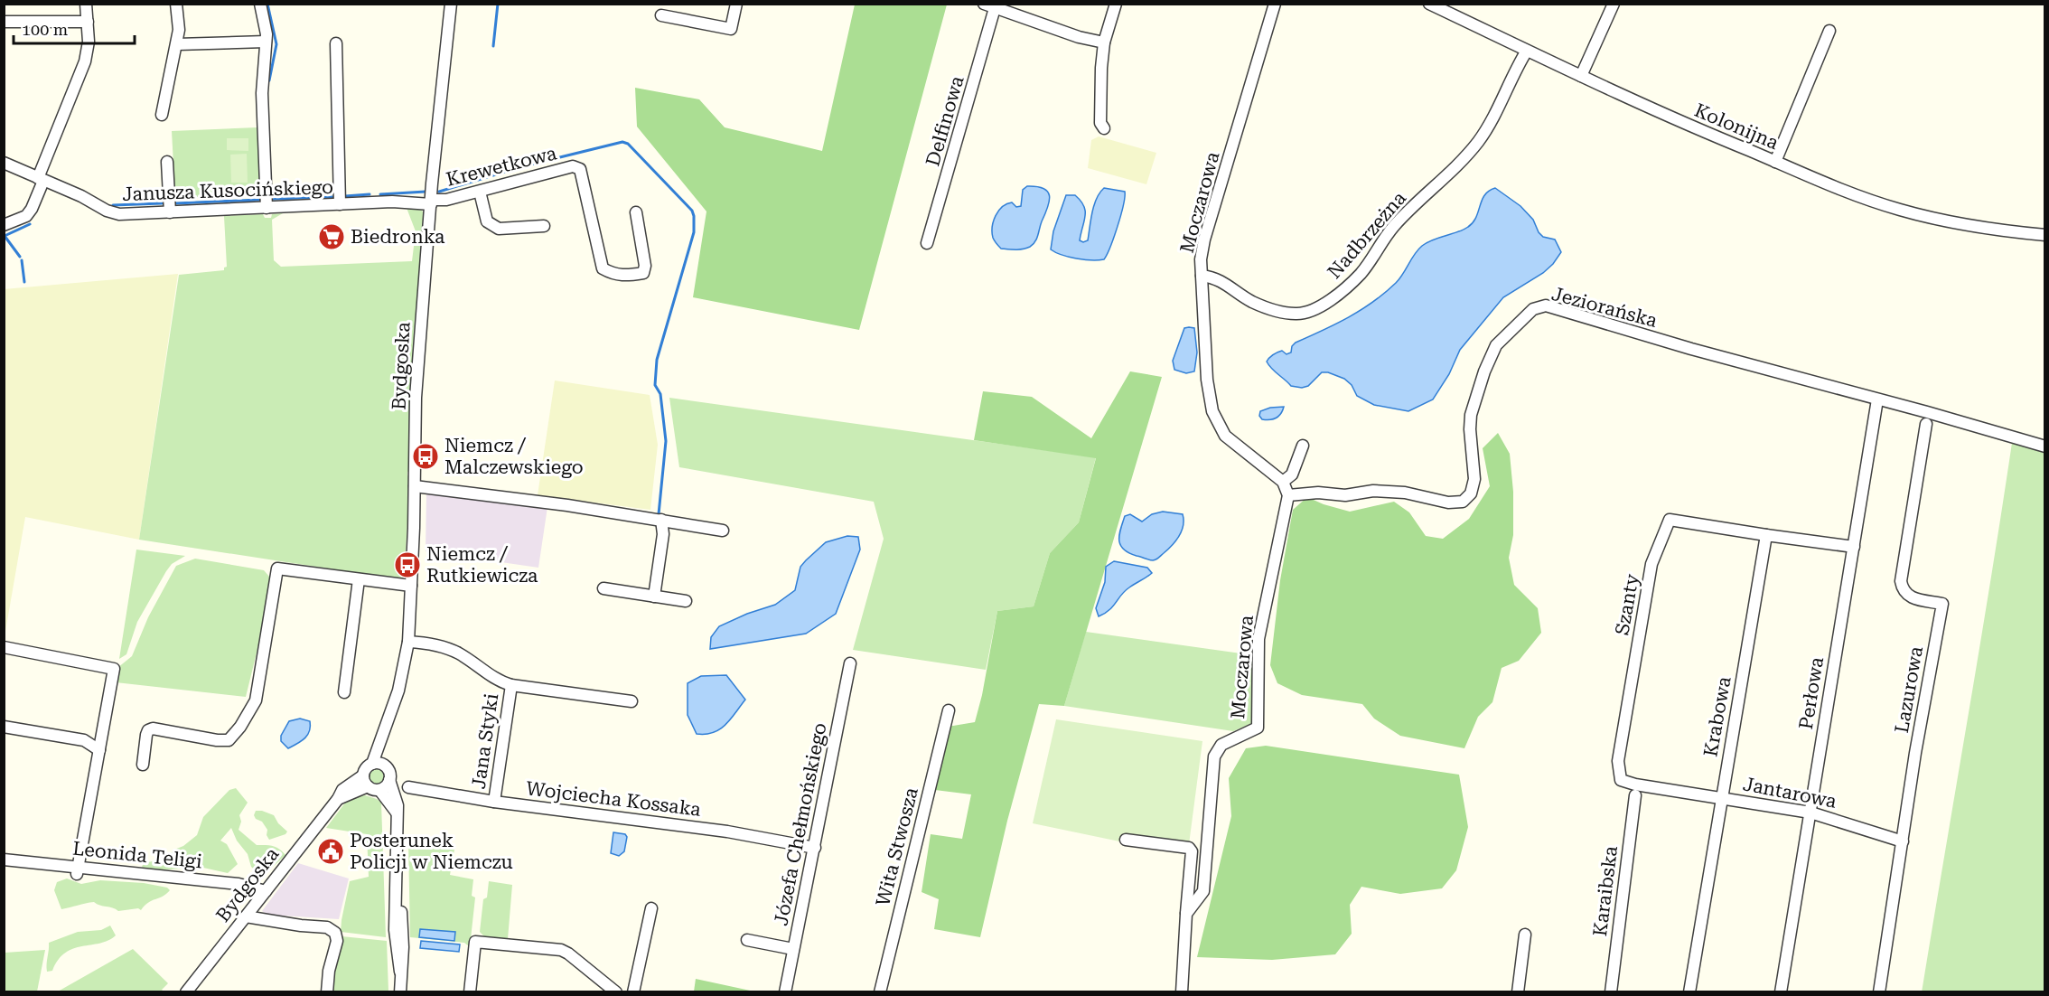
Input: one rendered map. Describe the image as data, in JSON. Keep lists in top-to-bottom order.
{
  "streets": {
    "street": [
      "Delfinowa",
      "Kolonijna",
      "Krewetkowa",
      "Janusza Kusocińskiego",
      "Moczarowa",
      "Nadbrzeżna",
      "Jeziorańska",
      "Bydgoska",
      "Szanty",
      "Lazurowa",
      "Perłowa",
      "Krabowa",
      "Jana Styki",
      "Jantarowa",
      "Wojciecha Kossaka",
      "Józefa Chełmońskiego",
      "Wita Stwosza",
      "Leonida Teligi",
      "Karaibska"
    ]
  },
  "crossings": [
    ["Kolonijna", "Nadbrzeżna"],
    ["Krewetkowa", "Janusza Kusocińskiego"],
    ["Krewetkowa", "Bydgoska"],
    ["Janusza Kusocińskiego", "Bydgoska"],
    ["Moczarowa", "Nadbrzeżna"],
    ["Moczarowa", "Jeziorańska"],
    ["Jeziorańska", "Perłowa"],
    ["Bydgoska", "Leonida Teligi"],
    ["Szanty", "Krabowa"],
    ["Szanty", "Jantarowa"],
    ["Szanty", "Karaibska"],
    ["Lazurowa", "Jantarowa"],
    ["Perłowa", "Jantarowa"],
    ["Krabowa", "Jantarowa"],
    ["Jana Styki", "Wojciecha Kossaka"],
    ["Jantarowa", "Karaibska"],
    ["Wojciecha Kossaka", "Józefa Chełmońskiego"]
  ],
  "places": {
    "supermarket": ["Biedronka"],
    "bus stop": ["Niemcz / Malczewskiego", "Niemcz / Rutkiewicza"],
    "public building": ["Posterunek Policji w Niemczu"]
  },
  "scale_bar": "100 m"
}
